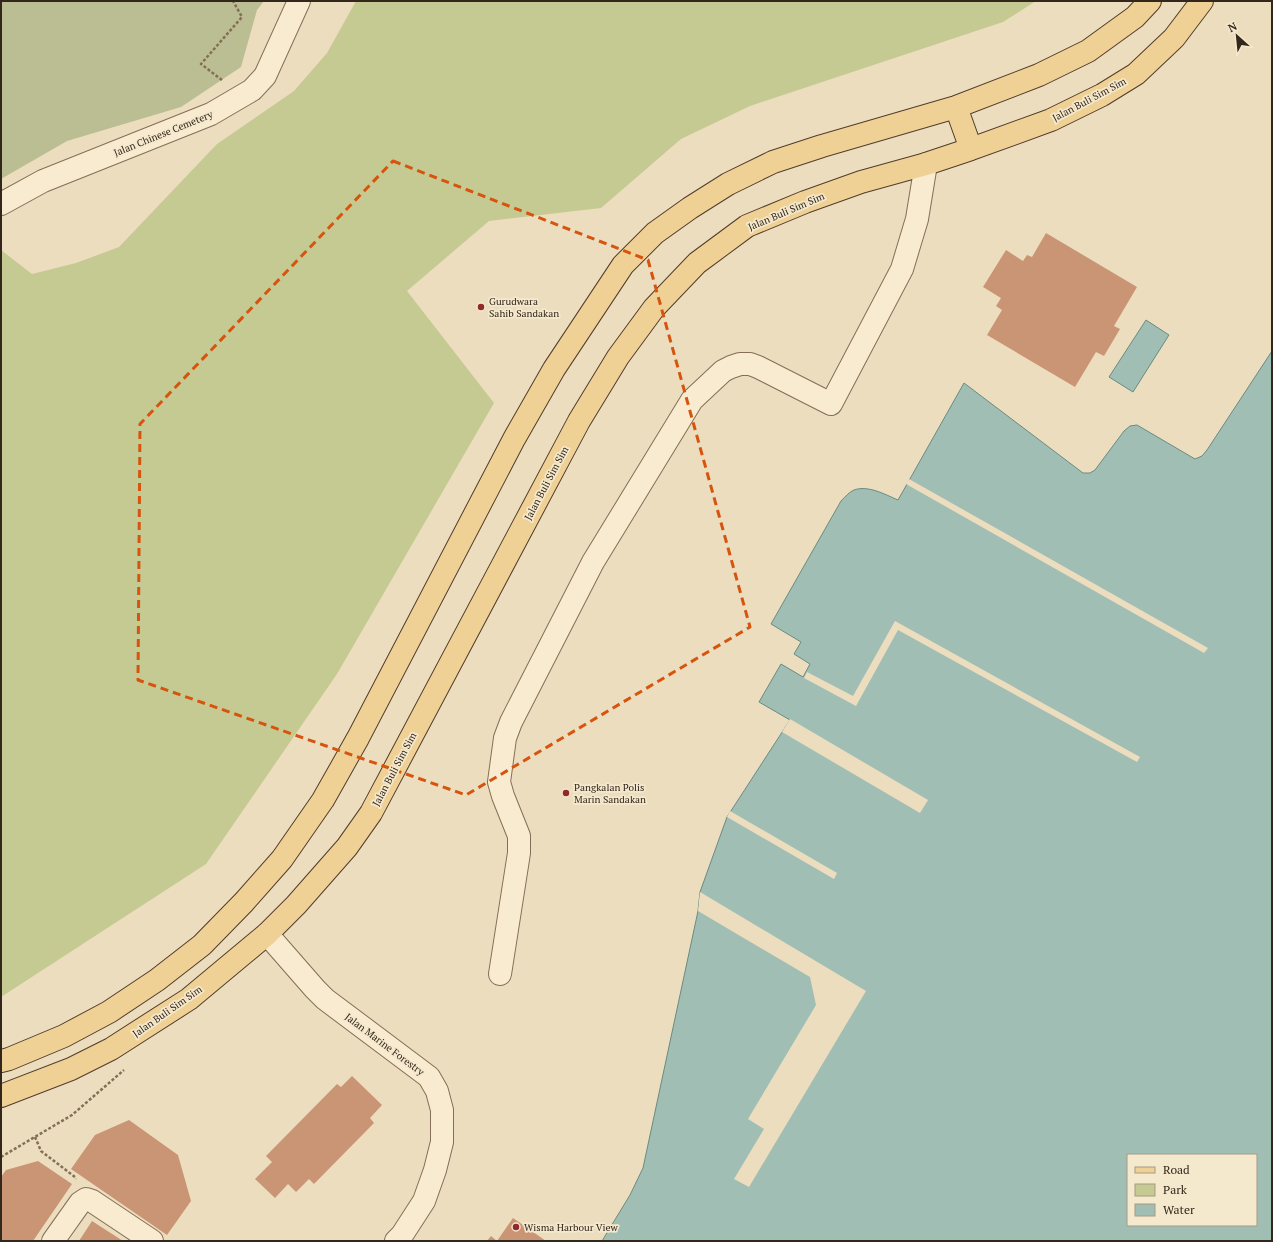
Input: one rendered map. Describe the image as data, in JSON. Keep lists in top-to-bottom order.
{
  "streets": {
    "main road": ["Jalan Buli Sim Sim"],
    "street": ["Jalan Chinese Cemetery", "Jalan Marine Forestry"]
  },
  "crossings": [
    ["Jalan Buli Sim Sim", "Jalan Marine Forestry"]
  ],
  "places": ["Gurudwara Sahib Sandakan", "Pangkalan Polis Marin Sandakan", "Wisma Harbour View"],
  "legend": ["Road", "Park", "Water"],
  "north": "top left"
}
